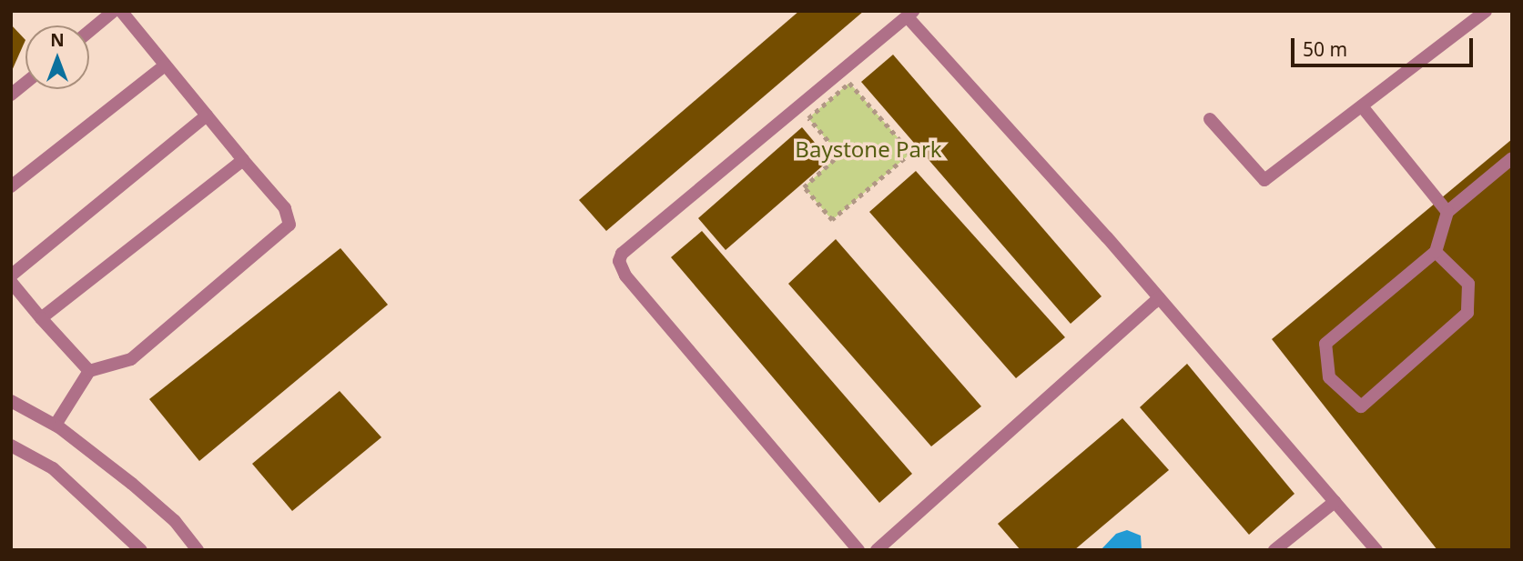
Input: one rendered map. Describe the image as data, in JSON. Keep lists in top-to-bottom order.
{
  "parks": ["Baystone Park"],
  "scale_bar": "50 m",
  "north": "top"
}
